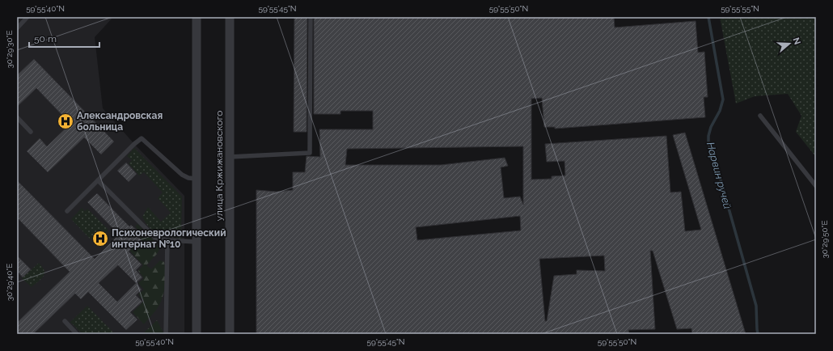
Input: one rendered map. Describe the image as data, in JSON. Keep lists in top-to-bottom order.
{
  "streets": {
    "street": ["улица Кржижановского"]
  },
  "water": ["Нарвин ручей"],
  "places": {
    "hospital": ["Александровская больница", "Психоневрологический интернат №10"]
  },
  "scale_bar": "50 m",
  "north": "right",
  "coordinates": [
    "59°55'40\"N",
    "59°55'45\"N",
    "59°55'50\"N",
    "59°55'55\"N",
    "30°29'30\"E",
    "30°29'50\"E",
    "30°29'40\"E"
  ]
}
